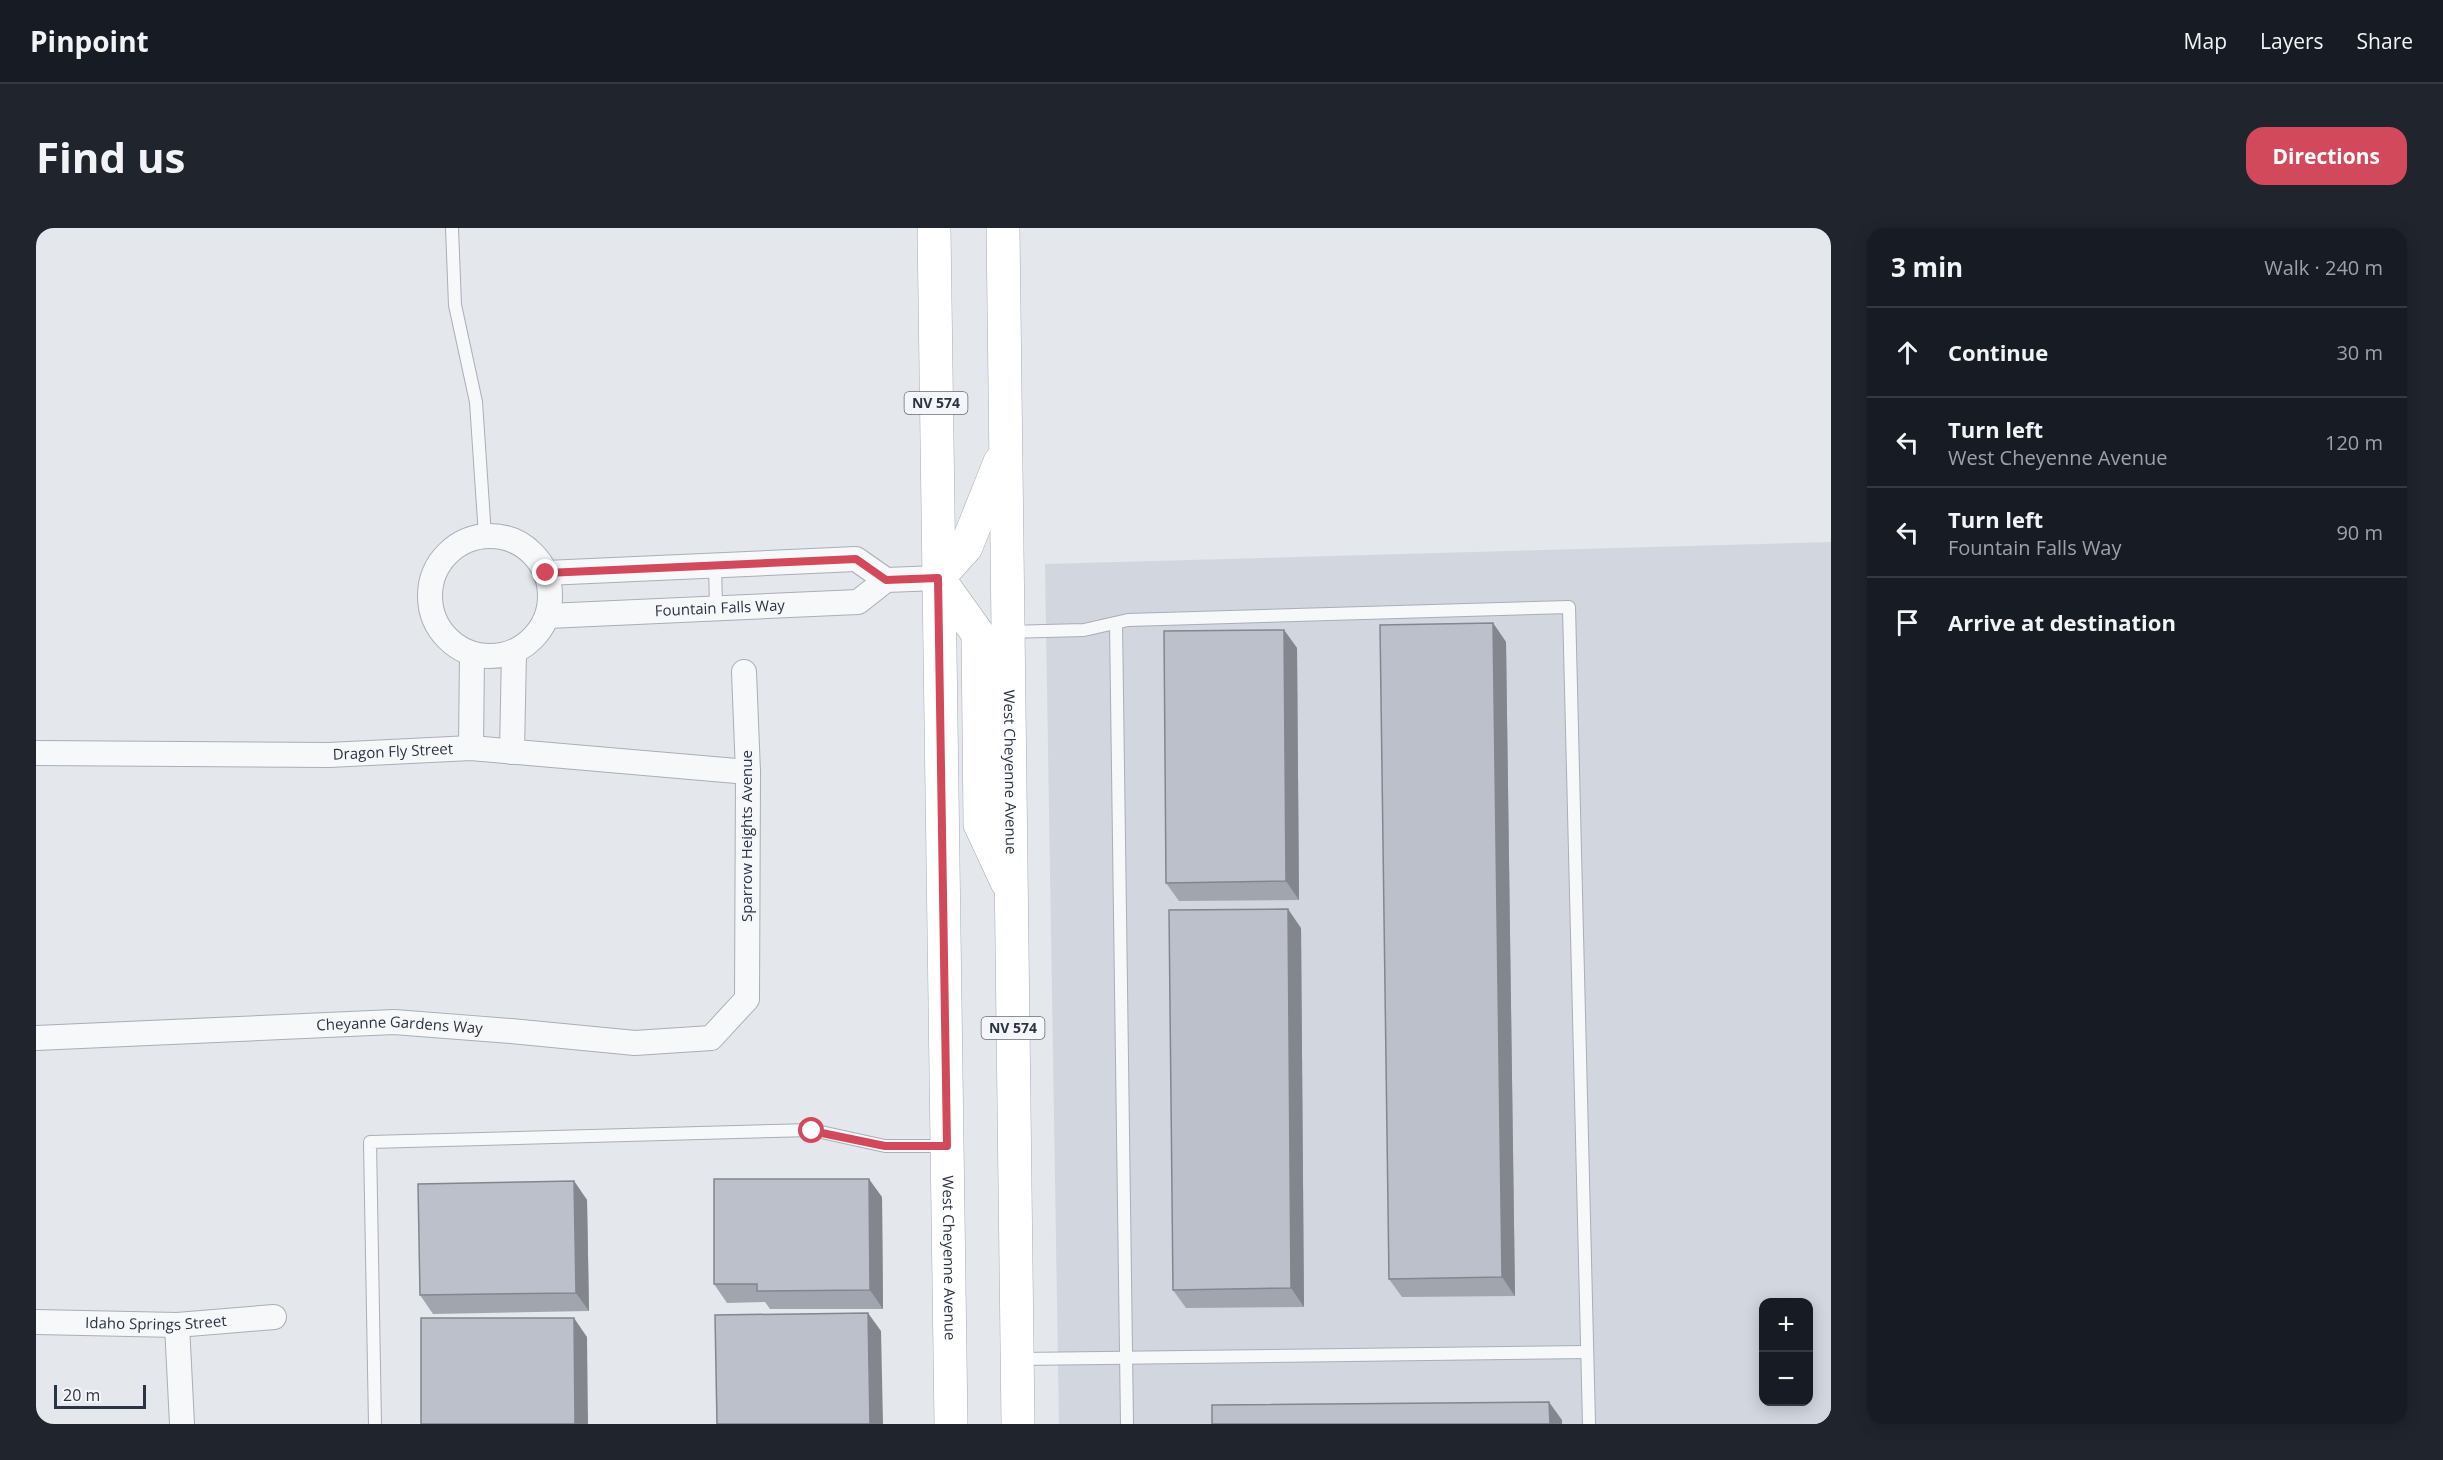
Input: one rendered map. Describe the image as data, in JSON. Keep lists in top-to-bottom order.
{
  "streets": {
    "main road": ["NV 574", "West Cheyenne Avenue"],
    "street": [
      "Fountain Falls Way",
      "Dragon Fly Street",
      "Sparrow Heights Avenue",
      "Cheyanne Gardens Way",
      "Idaho Springs Street"
    ]
  },
  "crossings": [
    ["Dragon Fly Street", "Sparrow Heights Avenue"],
    ["Sparrow Heights Avenue", "Cheyanne Gardens Way"]
  ],
  "scale_bar": "20 m",
  "page": {
    "header": "Pinpoint",
    "nav": ["Map", "Layers", "Share"],
    "buttons": "Directions",
    "title": "Find us",
    "heading": ["3 min", "Walk · 240 m"],
    "list": [
      ["Continue", "30 m"],
      ["Turn left", "West Cheyenne Avenue", "120 m"],
      ["Turn left", "Fountain Falls Way", "90 m"],
      "Arrive at destination"
    ],
    "map_buttons": ["+", "−"],
    "scale": "20 m"
  }
}
